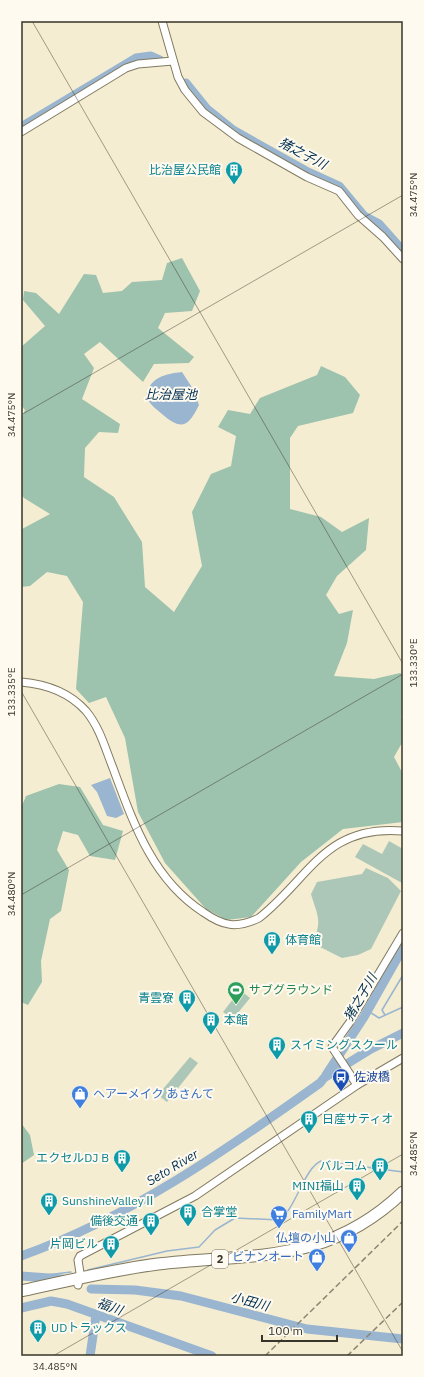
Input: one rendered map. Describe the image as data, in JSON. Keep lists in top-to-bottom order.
{
  "streets": {
    "highway": ["2"]
  },
  "water": [
    "猪之子川",
    "比治屋池",
    "Seto River",
    "小田川",
    "福川"
  ],
  "places": {
    "building": [
      "比治屋公民館",
      "体育館",
      "青雲寮",
      "本館",
      "スイミングスクール",
      "日産サティオ",
      "エクセルDJ B",
      "バルコム",
      "MINI福山",
      "SunshineValleyⅡ",
      "合掌堂",
      "備後交通",
      "片岡ビル",
      "UDトラックス"
    ],
    "sports": ["サブグラウンド"],
    "bus stop": ["佐波橋"],
    "shop": ["ヘアーメイク あさんて", "仏壇の小山", "ビナンオート"],
    "supermarket": ["FamilyMart"]
  },
  "scale_bar": "100 m",
  "coordinates": [
    "34.475°N",
    "133.330°E",
    "133.335°E",
    "34.480°N",
    "34.485°N"
  ]
}
